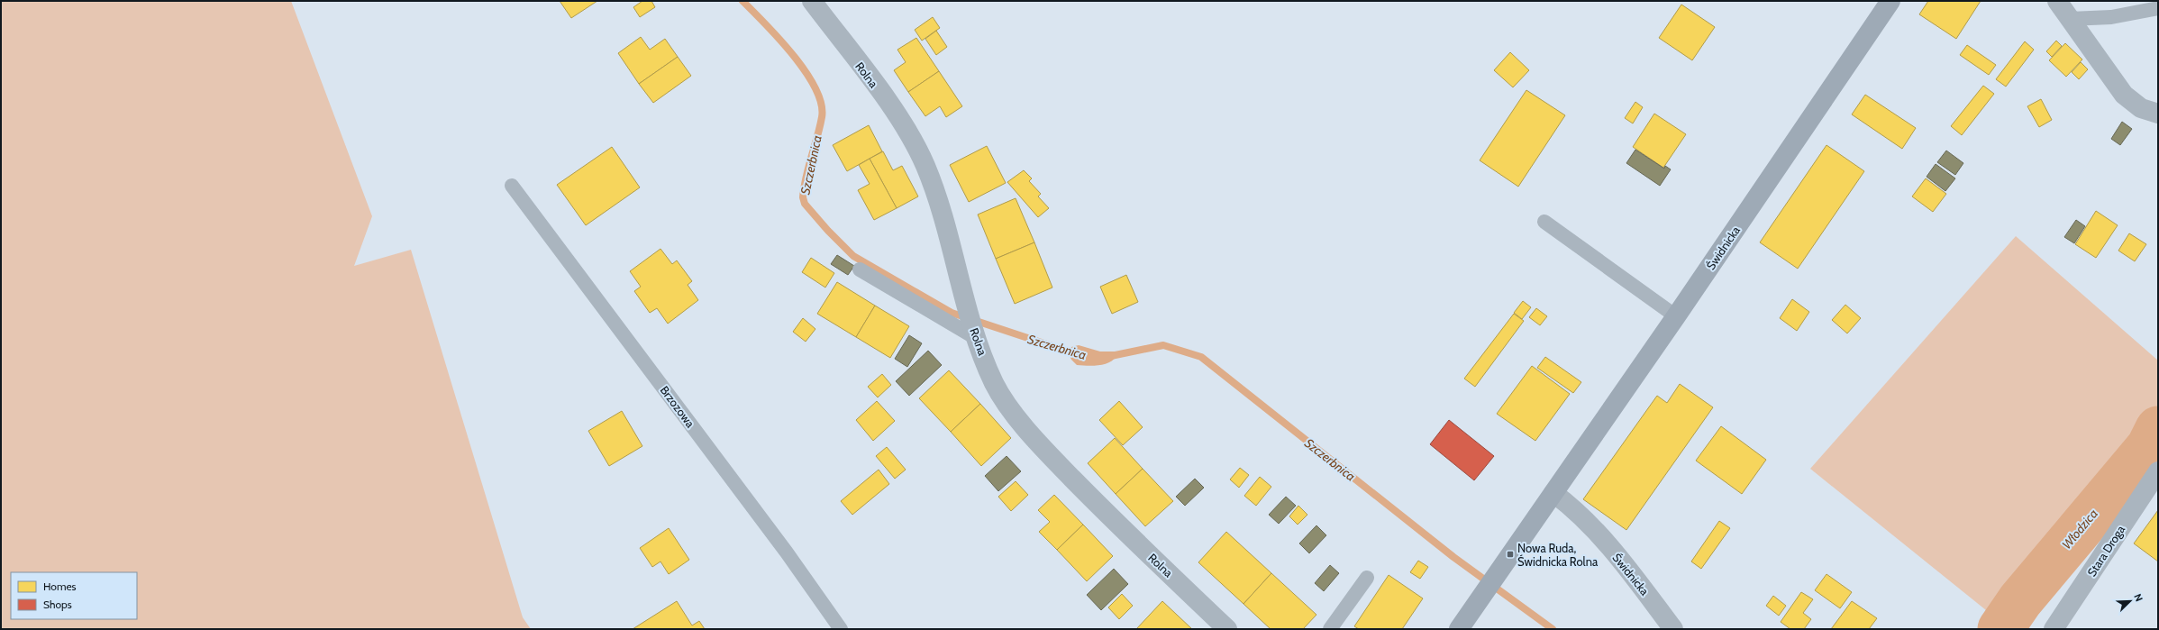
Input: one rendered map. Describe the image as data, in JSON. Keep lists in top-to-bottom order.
{
  "streets": {
    "street": ["Rolna", "Świdnicka", "Stara Droga"],
    "lane": ["Brzozowa"]
  },
  "water": ["Szczerbnica", "Włodzica"],
  "places": {
    "transit": ["Nowa Ruda, Świdnicka Rolna"]
  },
  "legend": ["Homes", "Shops"],
  "north": "top right"
}
